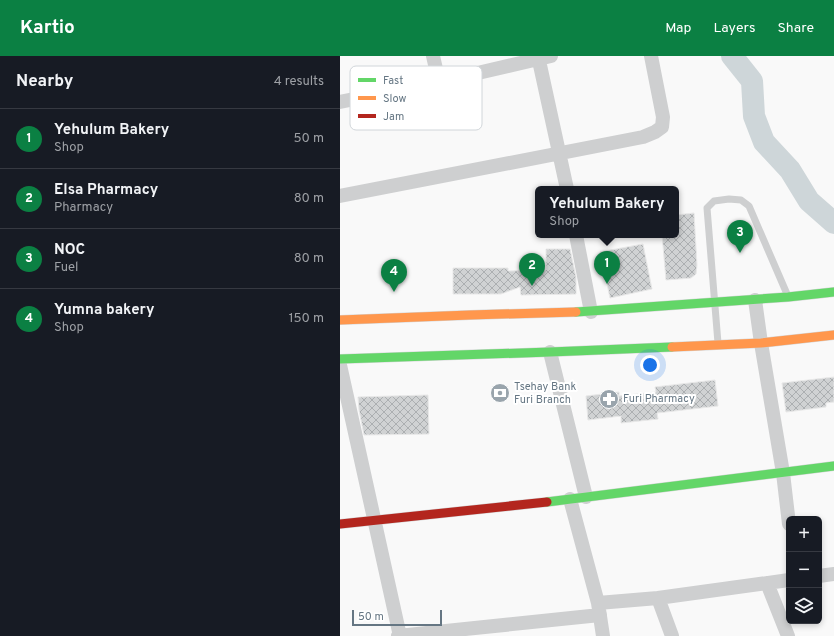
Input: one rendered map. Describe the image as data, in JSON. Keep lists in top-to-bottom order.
{
  "places": {
    "bank": ["Tsehay Bank Furi Branch"],
    "pharmacy": ["Furi Pharmacy"]
  },
  "legend": ["Fast", "Slow", "Jam"],
  "scale_bar": "50 m",
  "page": {
    "header": "Kartio",
    "nav": ["Map", "Layers", "Share"],
    "heading": ["Nearby", "4 results"],
    "list": [
      {
        "mark": "1",
        "name": "Yehulum Bakery",
        "note": "Shop",
        "value": "50 m"
      },
      {
        "mark": "2",
        "name": "Elsa Pharmacy",
        "note": "Pharmacy",
        "value": "80 m"
      },
      {
        "mark": "3",
        "name": "NOC",
        "note": "Fuel",
        "value": "80 m"
      },
      {
        "mark": "4",
        "name": "Yumna bakery",
        "note": "Shop",
        "value": "150 m"
      }
    ],
    "popup": ["Yehulum Bakery", "Shop"],
    "pins": [
      "3",
      "1",
      "2",
      "4"
    ],
    "map_buttons": ["+", "−"],
    "scale": "50 m"
  }
}
